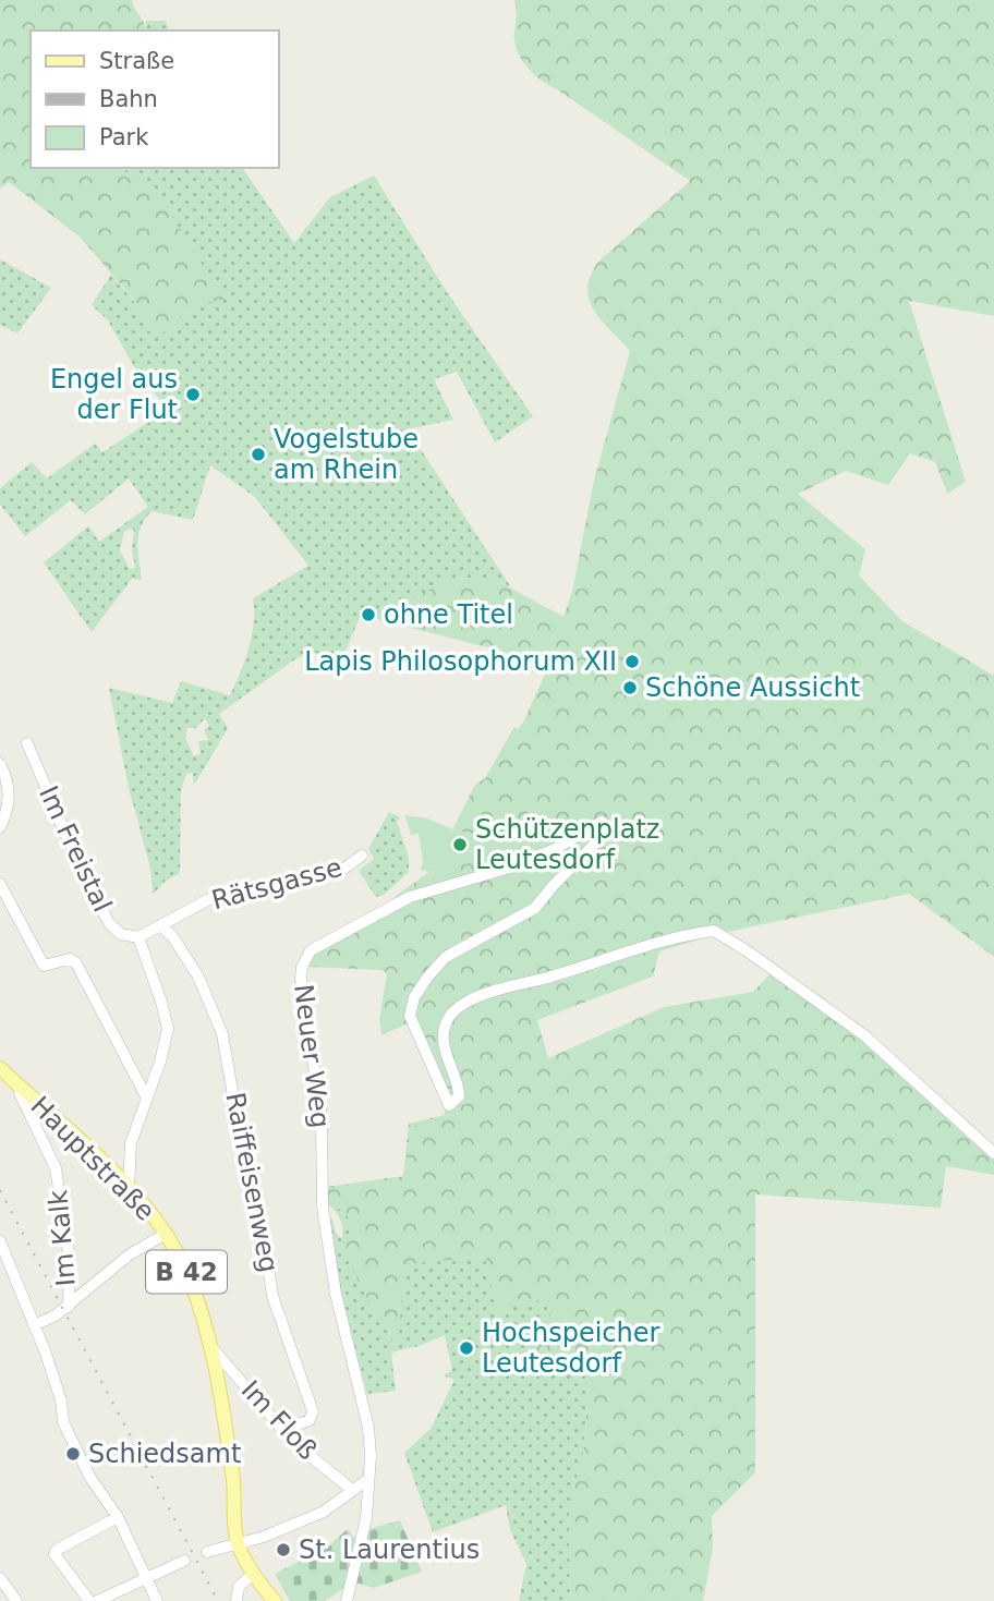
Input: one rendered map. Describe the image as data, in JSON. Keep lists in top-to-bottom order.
{
  "streets": {
    "main road": ["Hauptstraße", "B 42"],
    "street": [
      "Im Freistal",
      "Rätsgasse",
      "Neuer Weg",
      "Raiffeisenweg",
      "Im Kalk",
      "Im Floß"
    ]
  },
  "crossings": [
    ["Im Freistal", "Rätsgasse"],
    ["Rätsgasse", "Raiffeisenweg"],
    ["Hauptstraße", "Im Kalk"],
    ["Hauptstraße", "Im Floß"],
    ["Raiffeisenweg", "Im Floß"]
  ],
  "places": [
    "Engel aus der Flut",
    "Vogelstube am Rhein",
    "ohne Titel",
    "Lapis Philosophorum XII",
    "Schöne Aussicht",
    "Schützenplatz Leutesdorf",
    "Hochspeicher Leutesdorf",
    "Schiedsamt",
    "St. Laurentius"
  ],
  "legend": ["Straße", "Bahn", "Park"]
}
